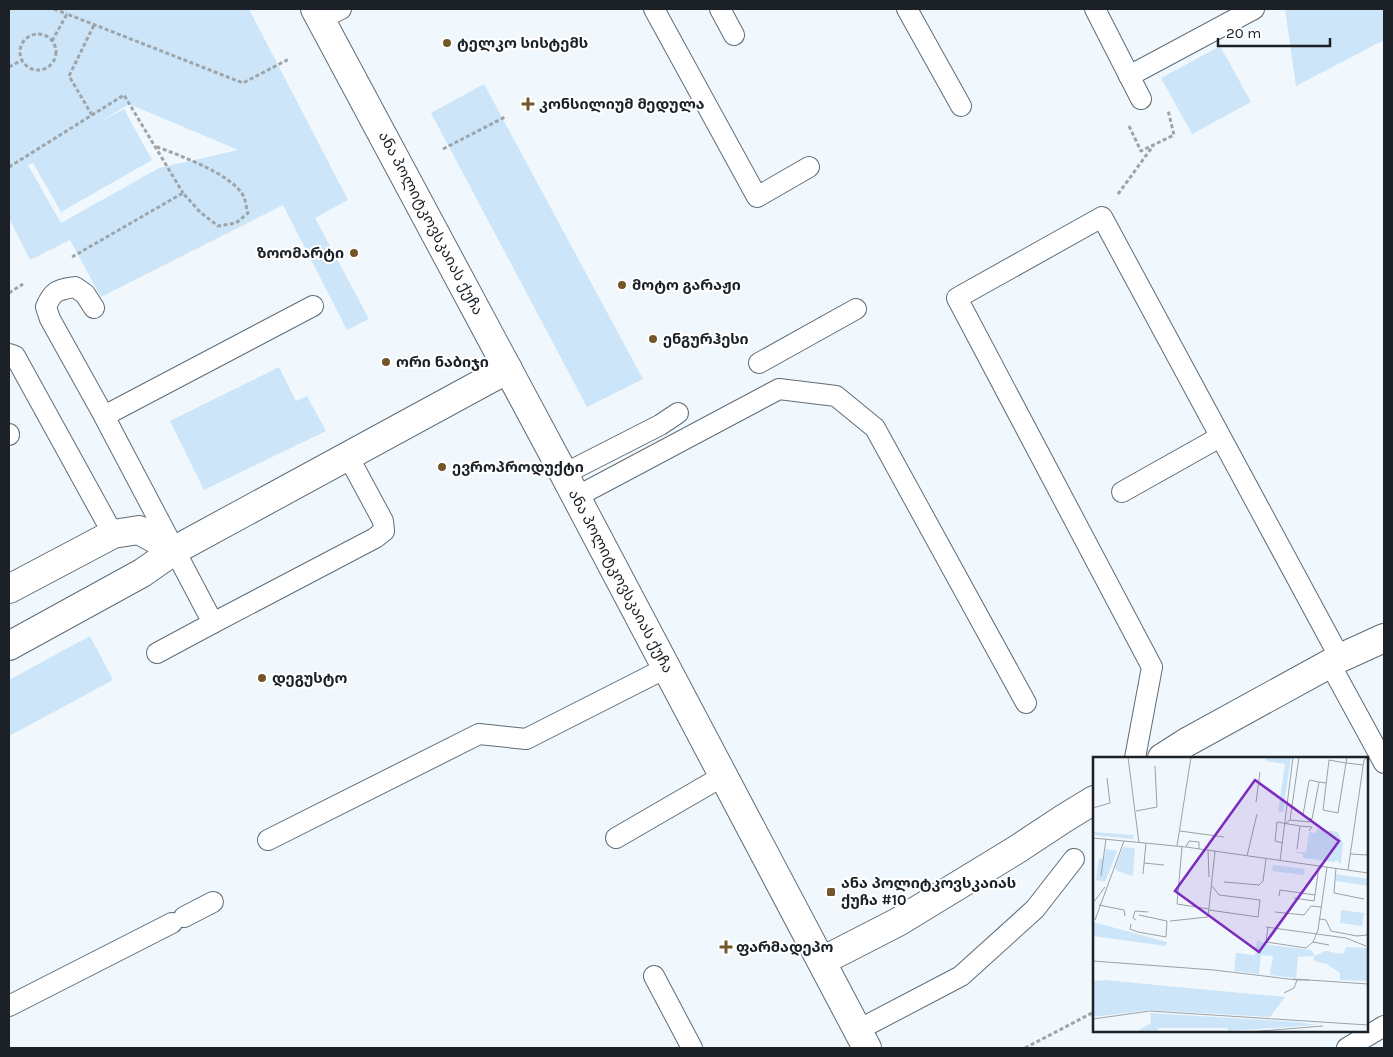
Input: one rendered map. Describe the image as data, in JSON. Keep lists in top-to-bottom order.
{
  "streets": {
    "street": ["ანა პოლიტკოვსკაიას ქუჩა"]
  },
  "places": {
    "other": [
      "ტელკო სისტემს",
      "ზოომარტი",
      "მოტო გარაჟი",
      "ენგურჰესი",
      "ორი ნაბიჯი",
      "ევროპროდუქტი",
      "დეგუსტო"
    ],
    "health": ["კონსილიუმ მედულა", "ფარმადეპო"],
    "transit": ["ანა პოლიტკოვსკაიას ქუჩა #10"]
  },
  "scale_bar": "20 m"
}
